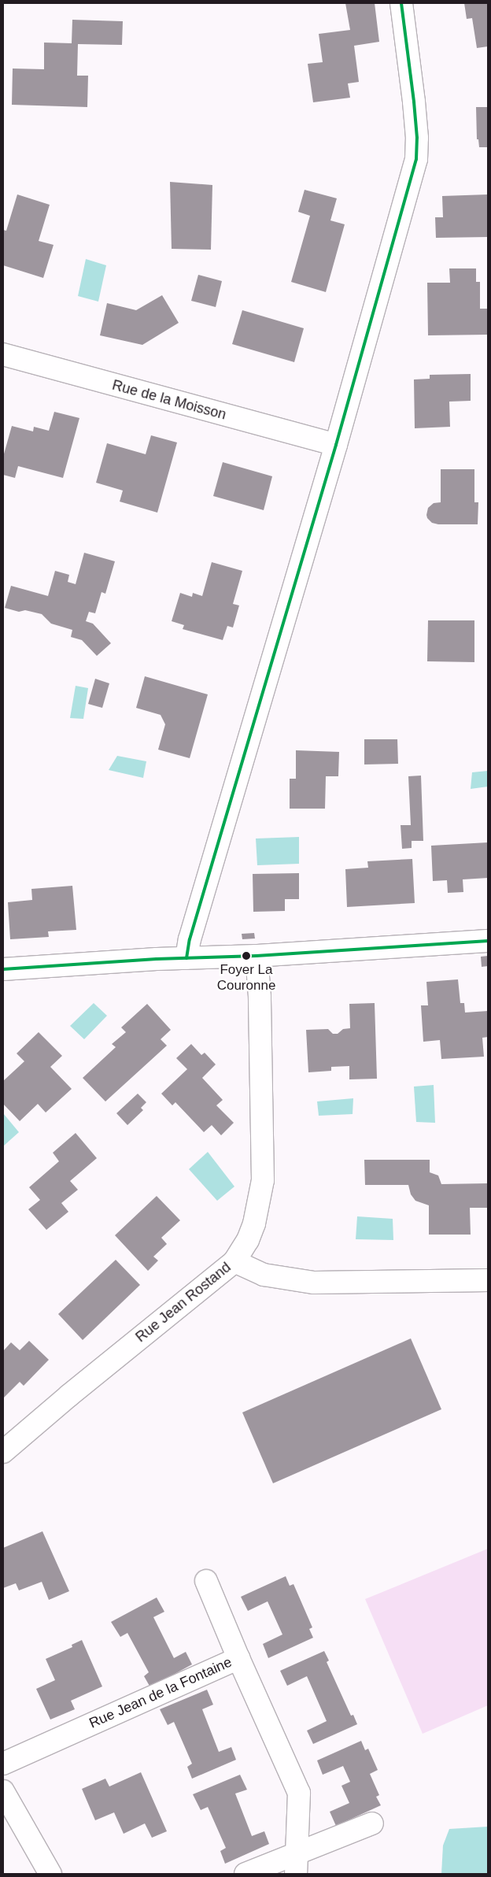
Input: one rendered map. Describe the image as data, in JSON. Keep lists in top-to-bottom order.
{
  "streets": {
    "street": ["Rue de la Moisson", "Rue Jean Rostand", "Rue Jean de la Fontaine"]
  },
  "places": ["Foyer La Couronne"]
}
